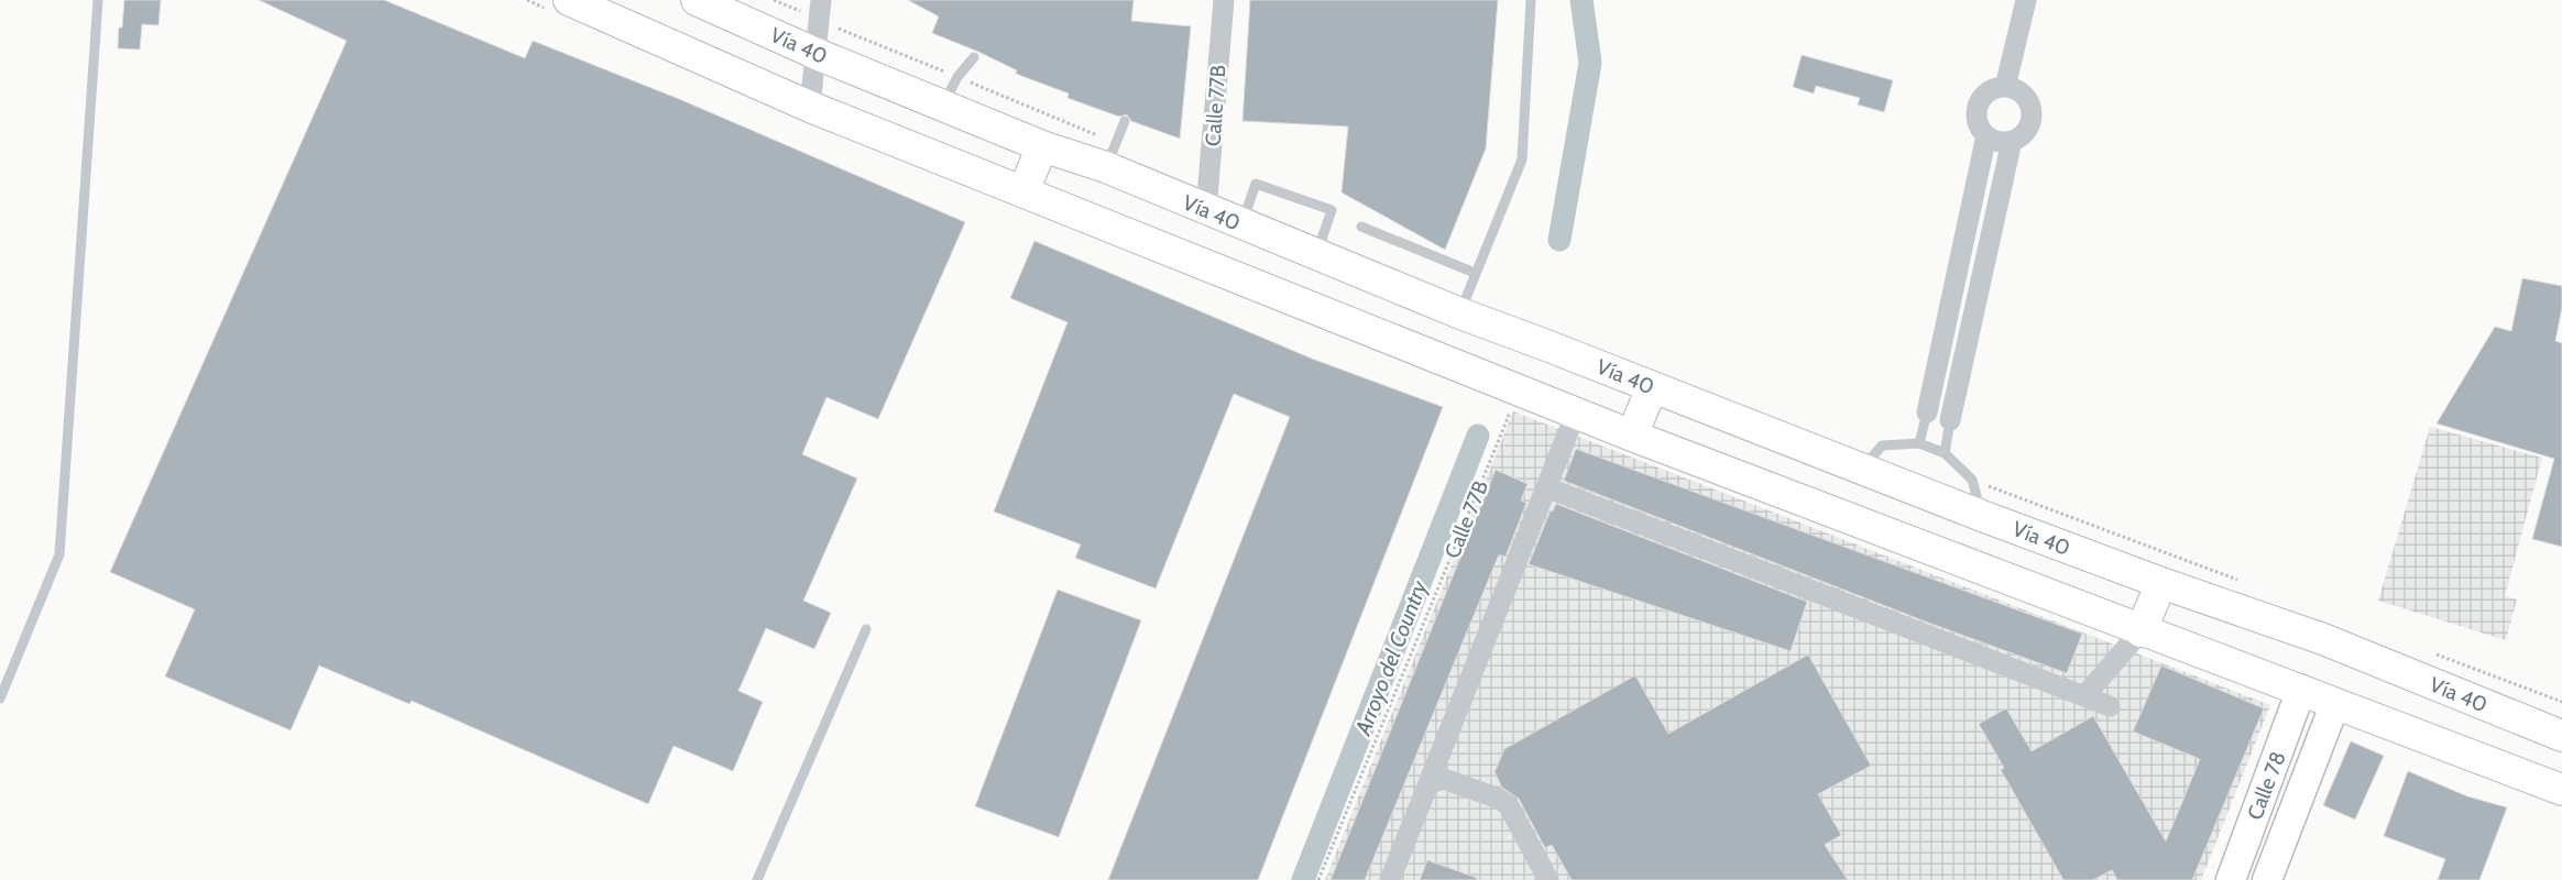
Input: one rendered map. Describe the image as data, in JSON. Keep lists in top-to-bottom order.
{
  "streets": {
    "highway": ["Vía 40"],
    "main road": ["Calle 78"],
    "street": ["Calle 77B"]
  },
  "crossings": [
    ["Vía 40", "Calle 77B"]
  ],
  "water": ["Arroyo del Country"]
}
